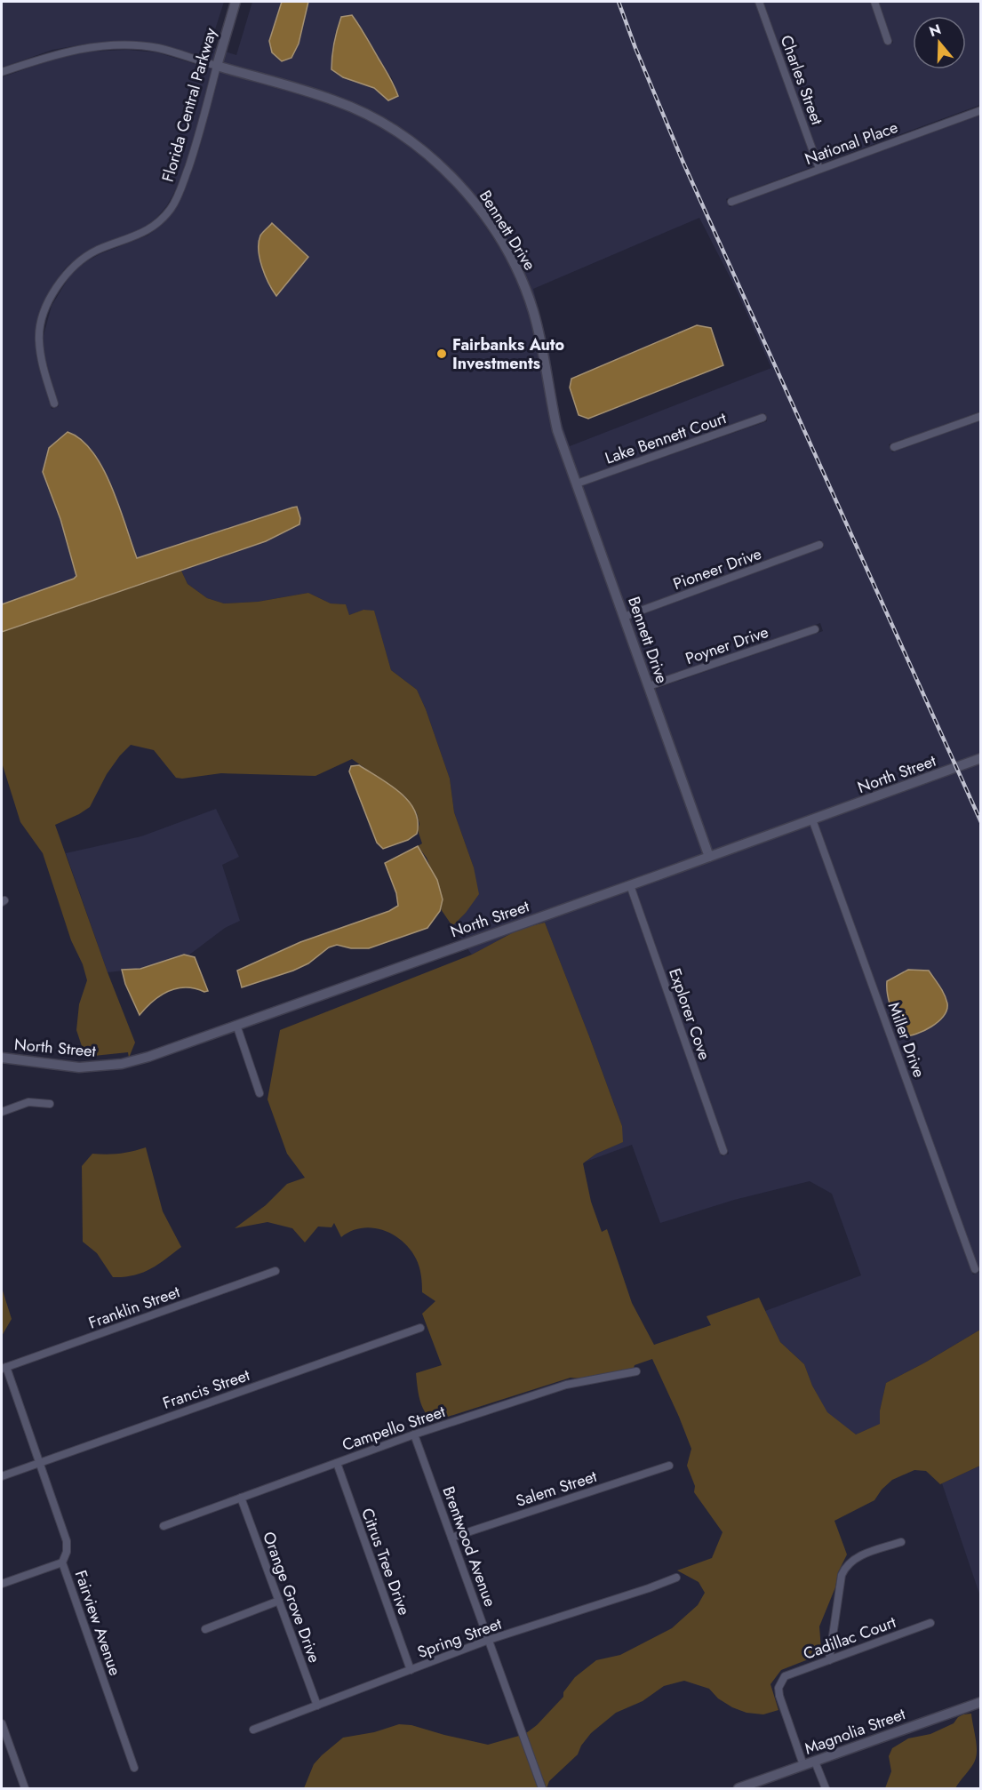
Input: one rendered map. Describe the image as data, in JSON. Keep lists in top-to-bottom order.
{
  "streets": {
    "street": [
      "Charles Street",
      "Florida Central Parkway",
      "National Place",
      "Bennett Drive",
      "Lake Bennett Court",
      "Pioneer Drive",
      "Poyner Drive",
      "North Street",
      "Explorer Cove",
      "Miller Drive",
      "Franklin Street",
      "Francis Street",
      "Campello Street",
      "Salem Street",
      "Brentwood Avenue",
      "Citrus Tree Drive",
      "Orange Grove Drive",
      "Fairview Avenue",
      "Spring Street",
      "Cadillac Court",
      "Magnolia Street"
    ]
  },
  "crossings": [
    ["Charles Street", "National Place"],
    ["Florida Central Parkway", "Bennett Drive"],
    ["Bennett Drive", "Lake Bennett Court"],
    ["Bennett Drive", "Pioneer Drive"],
    ["Bennett Drive", "Poyner Drive"],
    ["Bennett Drive", "North Street"],
    ["North Street", "Explorer Cove"],
    ["North Street", "Miller Drive"],
    ["Franklin Street", "Fairview Avenue"],
    ["Francis Street", "Fairview Avenue"],
    ["Campello Street", "Brentwood Avenue"],
    ["Campello Street", "Citrus Tree Drive"],
    ["Campello Street", "Orange Grove Drive"],
    ["Salem Street", "Brentwood Avenue"],
    ["Brentwood Avenue", "Spring Street"],
    ["Citrus Tree Drive", "Spring Street"],
    ["Orange Grove Drive", "Spring Street"],
    ["Cadillac Court", "Magnolia Street"]
  ],
  "places": ["Fairbanks Auto Investments"],
  "north": "top"
}
